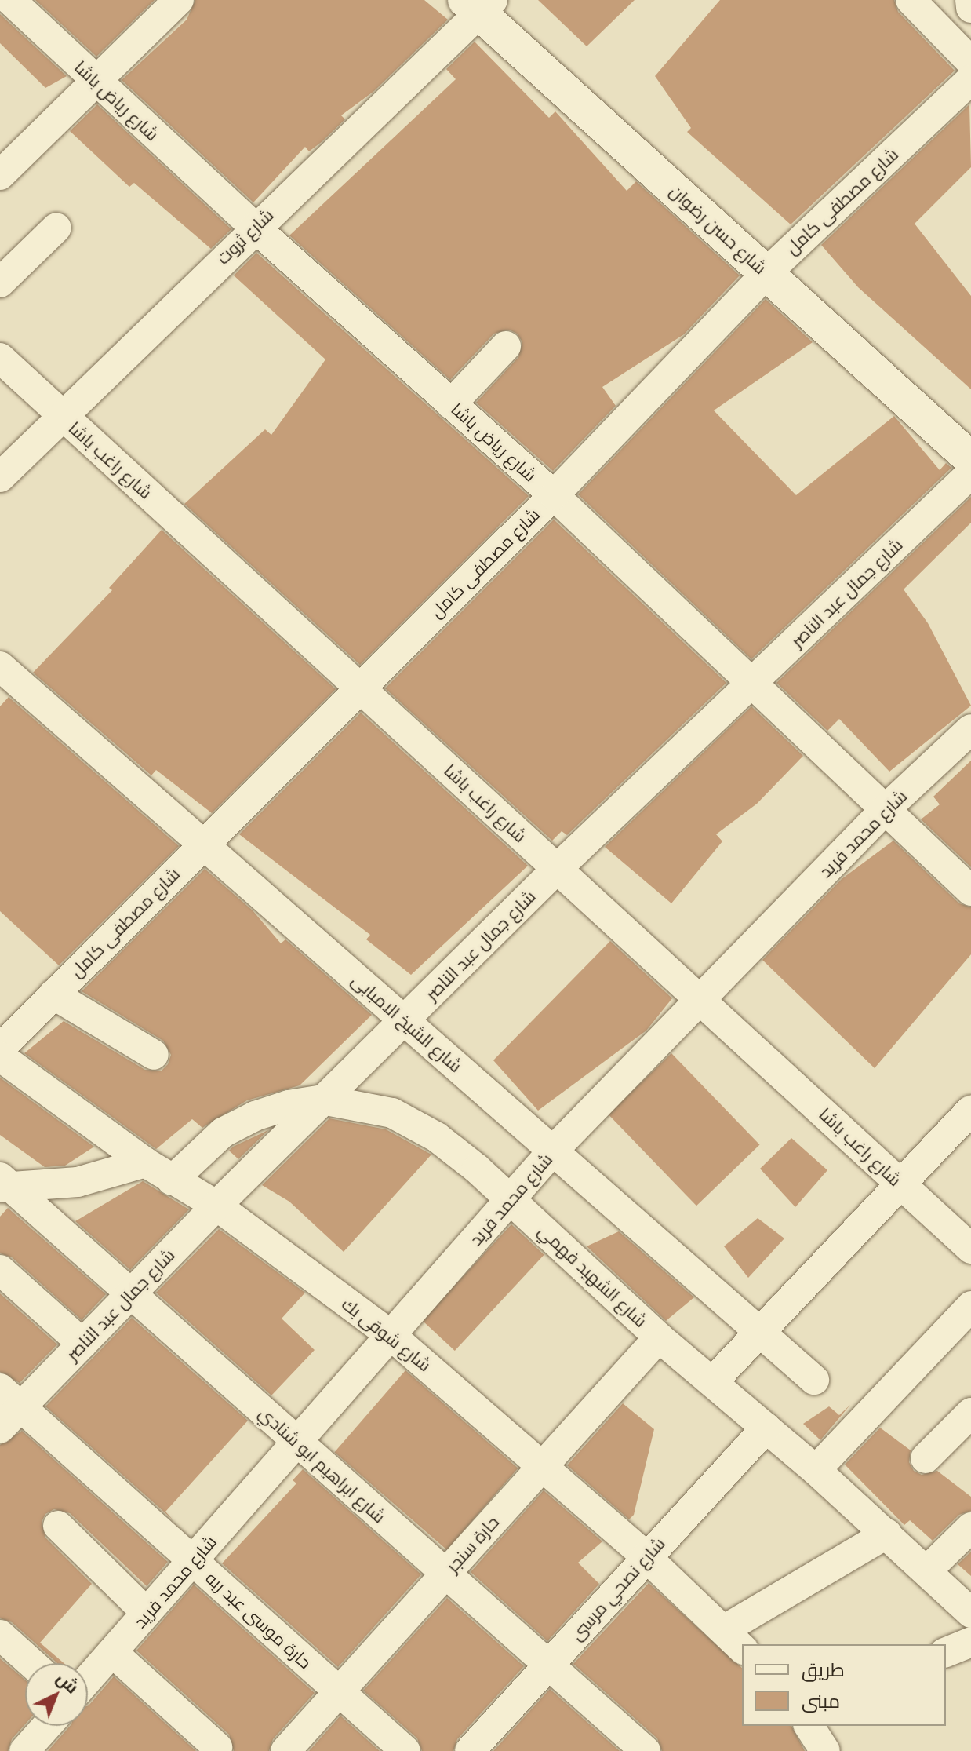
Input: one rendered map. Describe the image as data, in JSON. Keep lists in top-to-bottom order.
{
  "streets": {
    "street": [
      "شارع رياض باشا",
      "شارع مصطفى كامل",
      "شارع حسن رضوان",
      "شارع ثروت",
      "شارع راغب باشا",
      "شارع جمال عبد الناصر",
      "شارع محمد فريد",
      "شارع الشيخ الامبابى",
      "شارع الشهيد فهمي",
      "شارع شوقى بك",
      "شارع ابراهيم ابو شنادي",
      "حارة سنجر",
      "شارع نصحي مرسى",
      "حارة موسى عبد ربه"
    ]
  },
  "crossings": [
    ["شارع رياض باشا", "شارع مصطفى كامل"],
    ["شارع رياض باشا", "شارع ثروت"],
    ["شارع رياض باشا", "شارع جمال عبد الناصر"],
    ["شارع رياض باشا", "شارع محمد فريد"],
    ["شارع مصطفى كامل", "شارع حسن رضوان"],
    ["شارع مصطفى كامل", "شارع راغب باشا"],
    ["شارع مصطفى كامل", "شارع الشيخ الامبابى"],
    ["شارع حسن رضوان", "شارع ثروت"],
    ["شارع ثروت", "شارع راغب باشا"],
    ["شارع راغب باشا", "شارع جمال عبد الناصر"],
    ["شارع راغب باشا", "شارع محمد فريد"],
    ["شارع جمال عبد الناصر", "شارع الشيخ الامبابى"],
    ["شارع جمال عبد الناصر", "شارع الشهيد فهمي"],
    ["شارع جمال عبد الناصر", "شارع شوقى بك"],
    ["شارع جمال عبد الناصر", "شارع ابراهيم ابو شنادي"],
    ["شارع جمال عبد الناصر", "حارة موسى عبد ربه"],
    ["شارع محمد فريد", "شارع الشيخ الامبابى"],
    ["شارع محمد فريد", "شارع الشهيد فهمي"],
    ["شارع محمد فريد", "شارع شوقى بك"],
    ["شارع محمد فريد", "شارع ابراهيم ابو شنادي"],
    ["شارع محمد فريد", "حارة موسى عبد ربه"],
    ["شارع الشهيد فهمي", "شارع شوقى بك"],
    ["شارع الشهيد فهمي", "حارة سنجر"],
    ["شارع الشهيد فهمي", "شارع نصحي مرسى"],
    ["شارع شوقى بك", "حارة سنجر"],
    ["شارع شوقى بك", "شارع نصحي مرسى"],
    ["شارع ابراهيم ابو شنادي", "حارة سنجر"],
    ["شارع ابراهيم ابو شنادي", "شارع نصحي مرسى"],
    ["حارة سنجر", "حارة موسى عبد ربه"]
  ],
  "legend": ["طريق", "مبنى"],
  "north": "top right"
}
